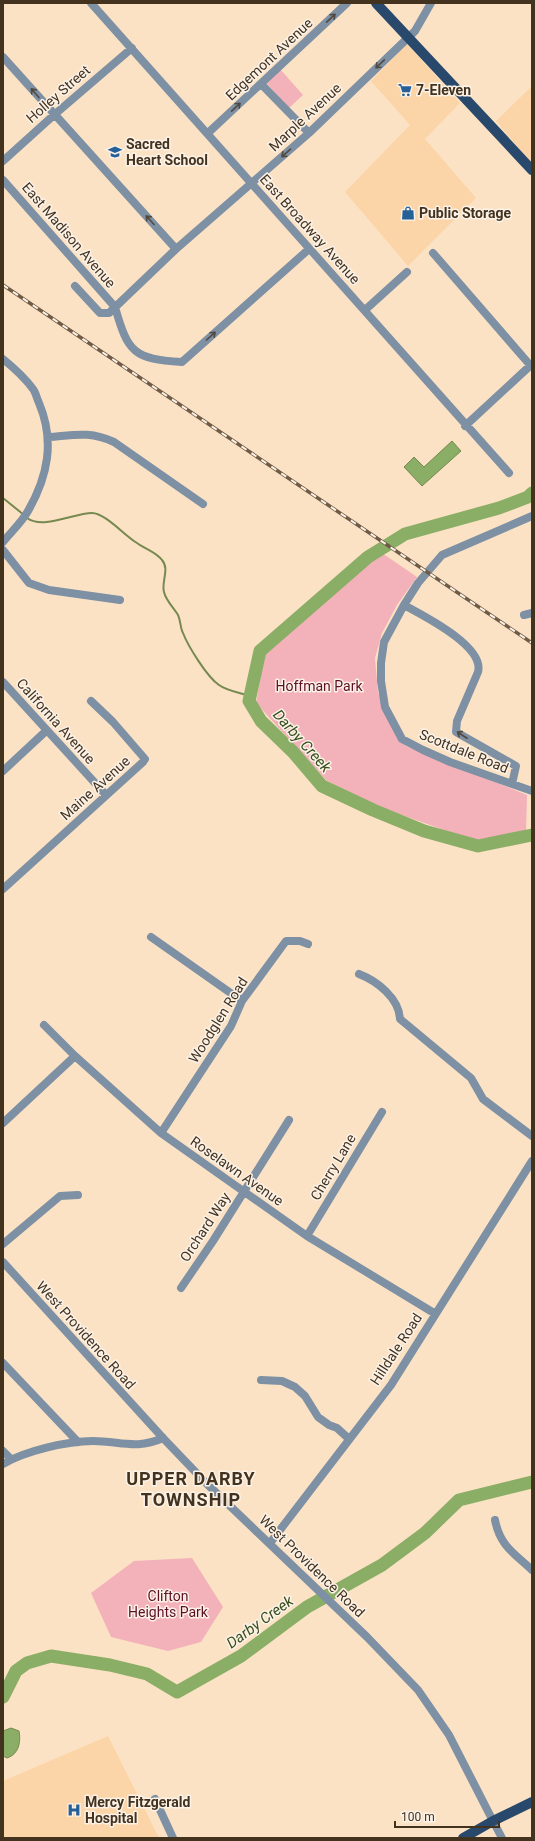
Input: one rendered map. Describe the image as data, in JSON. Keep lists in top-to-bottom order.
{
  "streets": {
    "street": [
      "Edgemont Avenue",
      "Holley Street",
      "Marple Avenue",
      "East Broadway Avenue",
      "East Madison Avenue",
      "California Avenue",
      "Scottdale Road",
      "Maine Avenue",
      "Woodglen Road",
      "Cherry Lane",
      "Roselawn Avenue",
      "Orchard Way",
      "West Providence Road",
      "Hilldale Road"
    ]
  },
  "crossings": [
    ["Edgemont Avenue", "East Broadway Avenue"],
    ["Holley Street", "East Broadway Avenue"],
    ["Marple Avenue", "East Broadway Avenue"],
    ["Marple Avenue", "East Madison Avenue"],
    ["California Avenue", "Maine Avenue"],
    ["Woodglen Road", "Roselawn Avenue"],
    ["Cherry Lane", "Roselawn Avenue"],
    ["Roselawn Avenue", "Orchard Way"],
    ["Roselawn Avenue", "Hilldale Road"],
    ["West Providence Road", "Hilldale Road"]
  ],
  "one_way": ["Edgemont Avenue", "Marple Avenue"],
  "districts": ["UPPER DARBY TOWNSHIP"],
  "water": ["Darby Creek"],
  "parks": ["Hoffman Park", "Clifton Heights Park"],
  "places": {
    "supermarket": ["7-Eleven"],
    "school or university": ["Sacred Heart School"],
    "shop": ["Public Storage"],
    "hospital": ["Mercy Fitzgerald Hospital"]
  },
  "scale_bar": "100 m"
}
